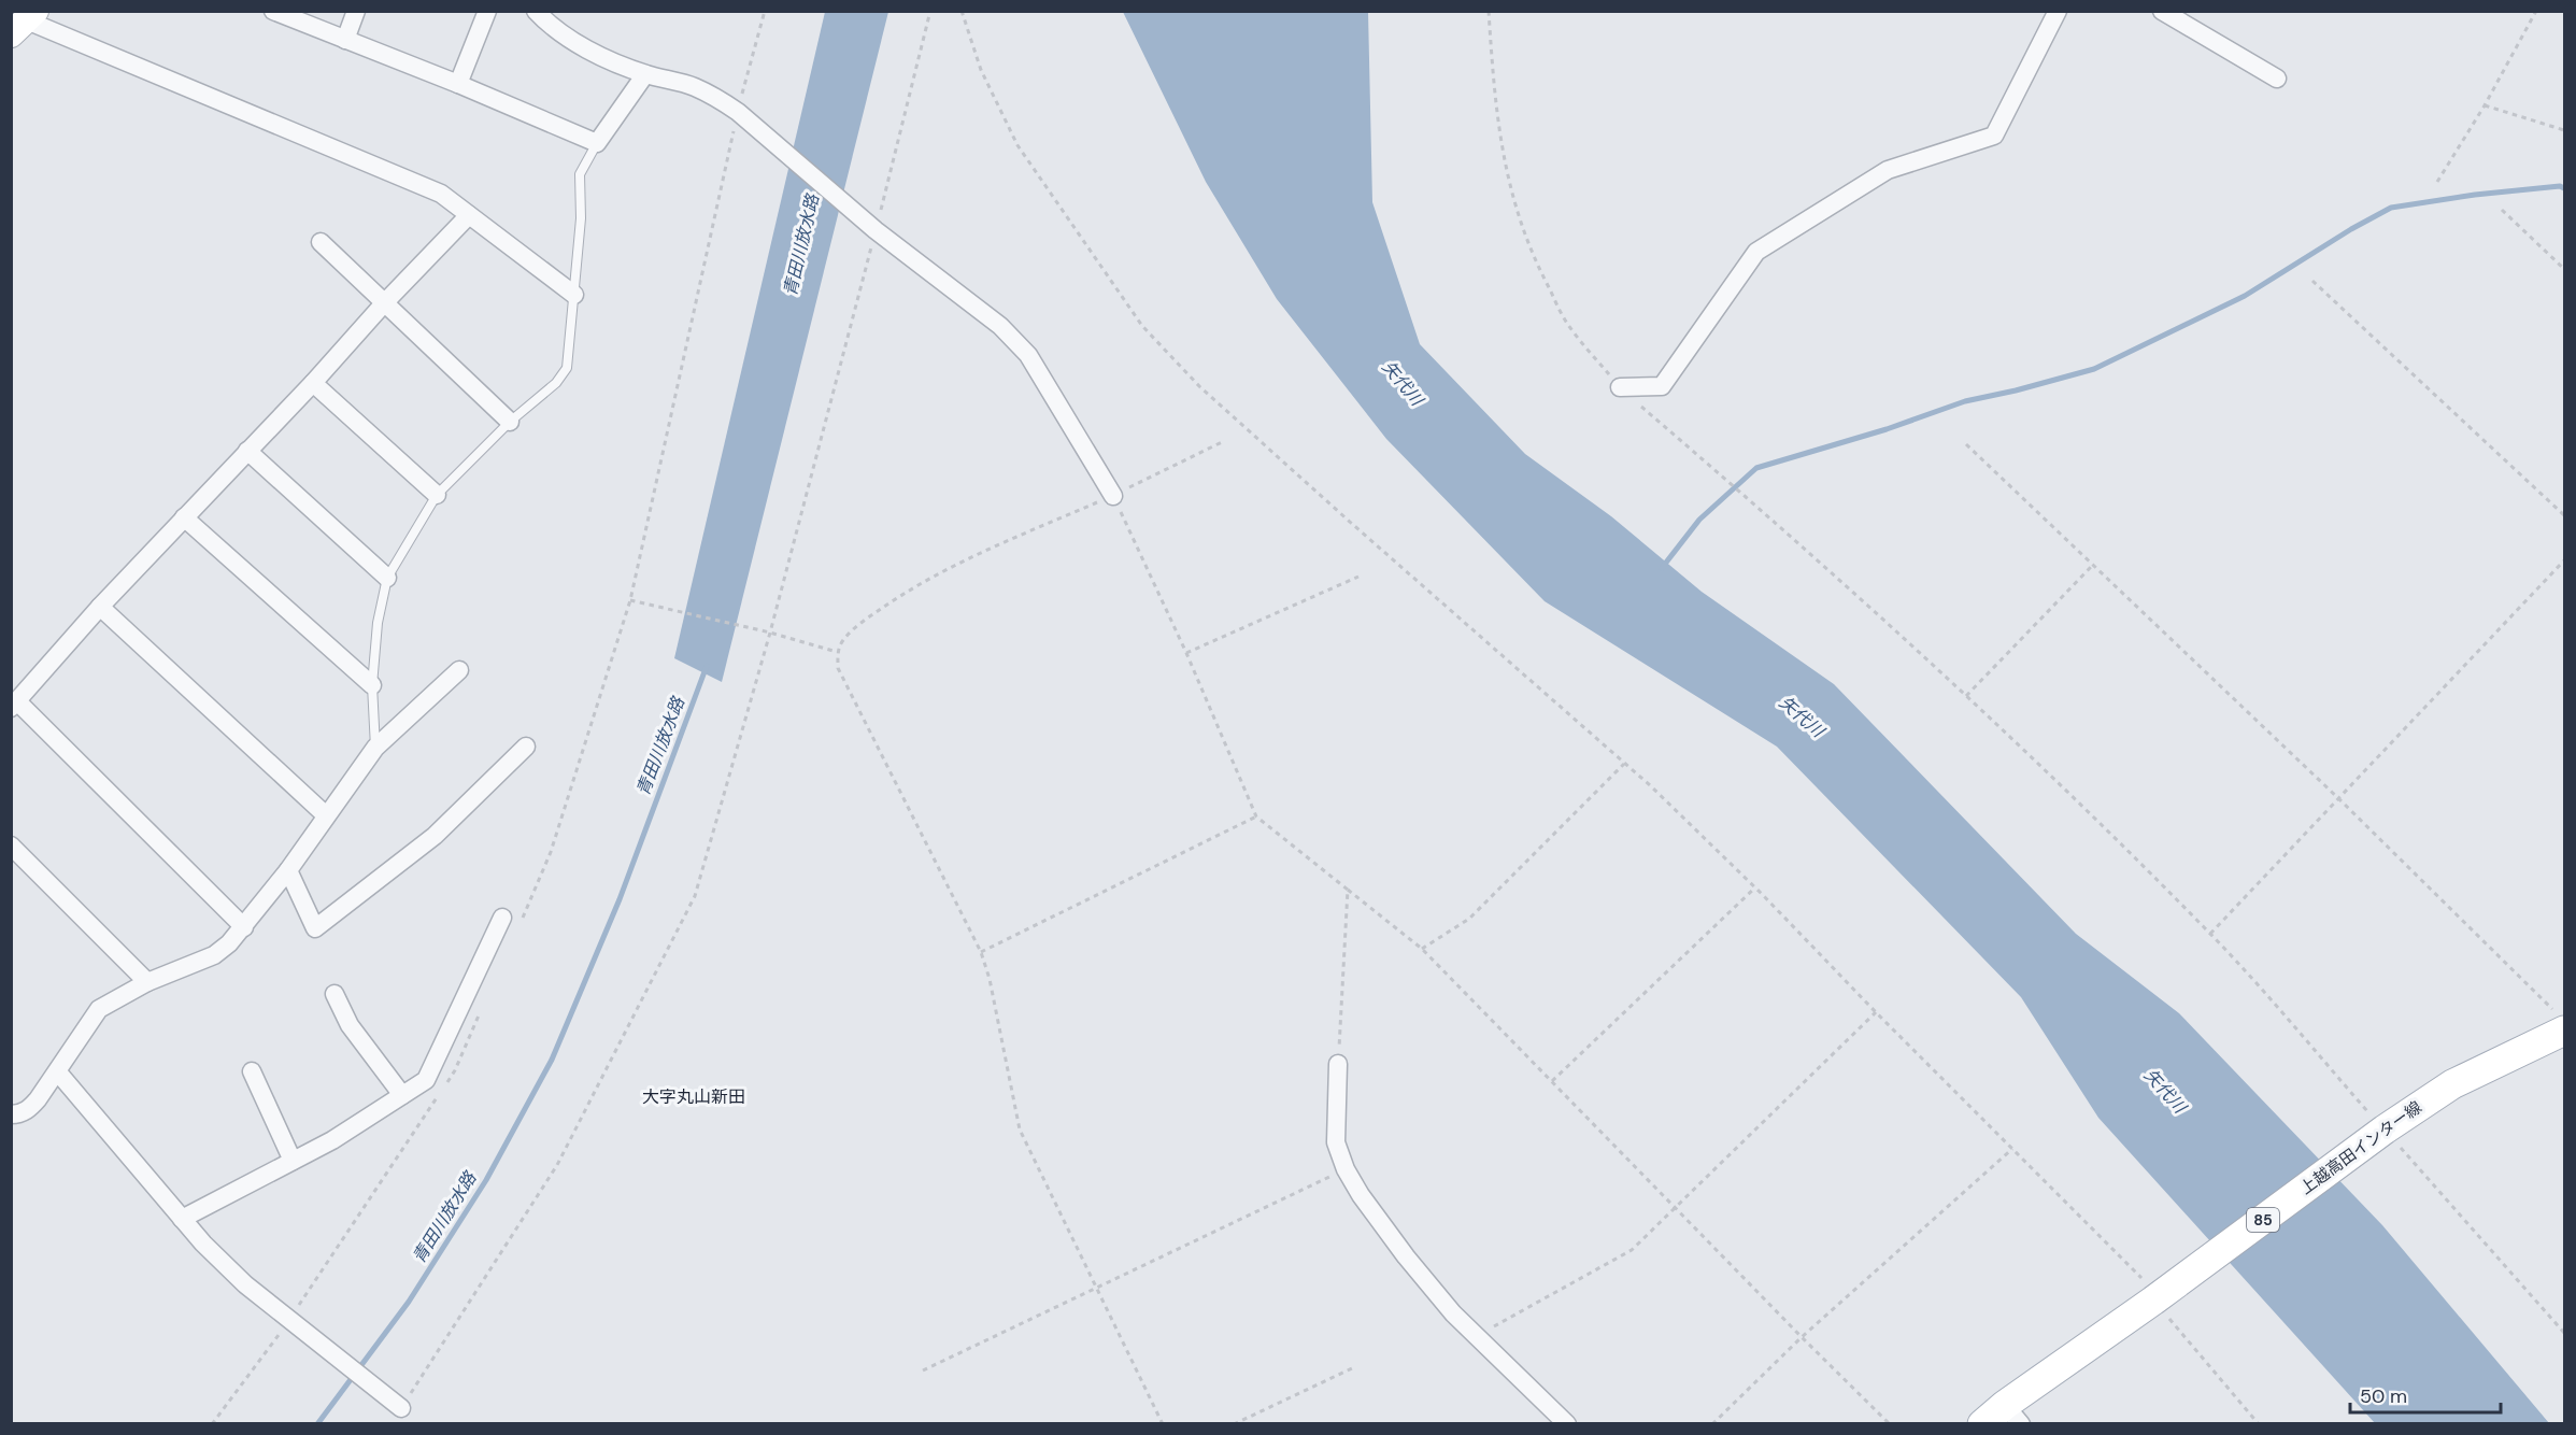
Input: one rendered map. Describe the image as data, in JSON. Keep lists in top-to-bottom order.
{
  "streets": {
    "main road": ["上越高田インター線", "85"]
  },
  "districts": ["大字丸山新田"],
  "water": ["青田川放水路", "矢代川"],
  "scale_bar": "50 m"
}
